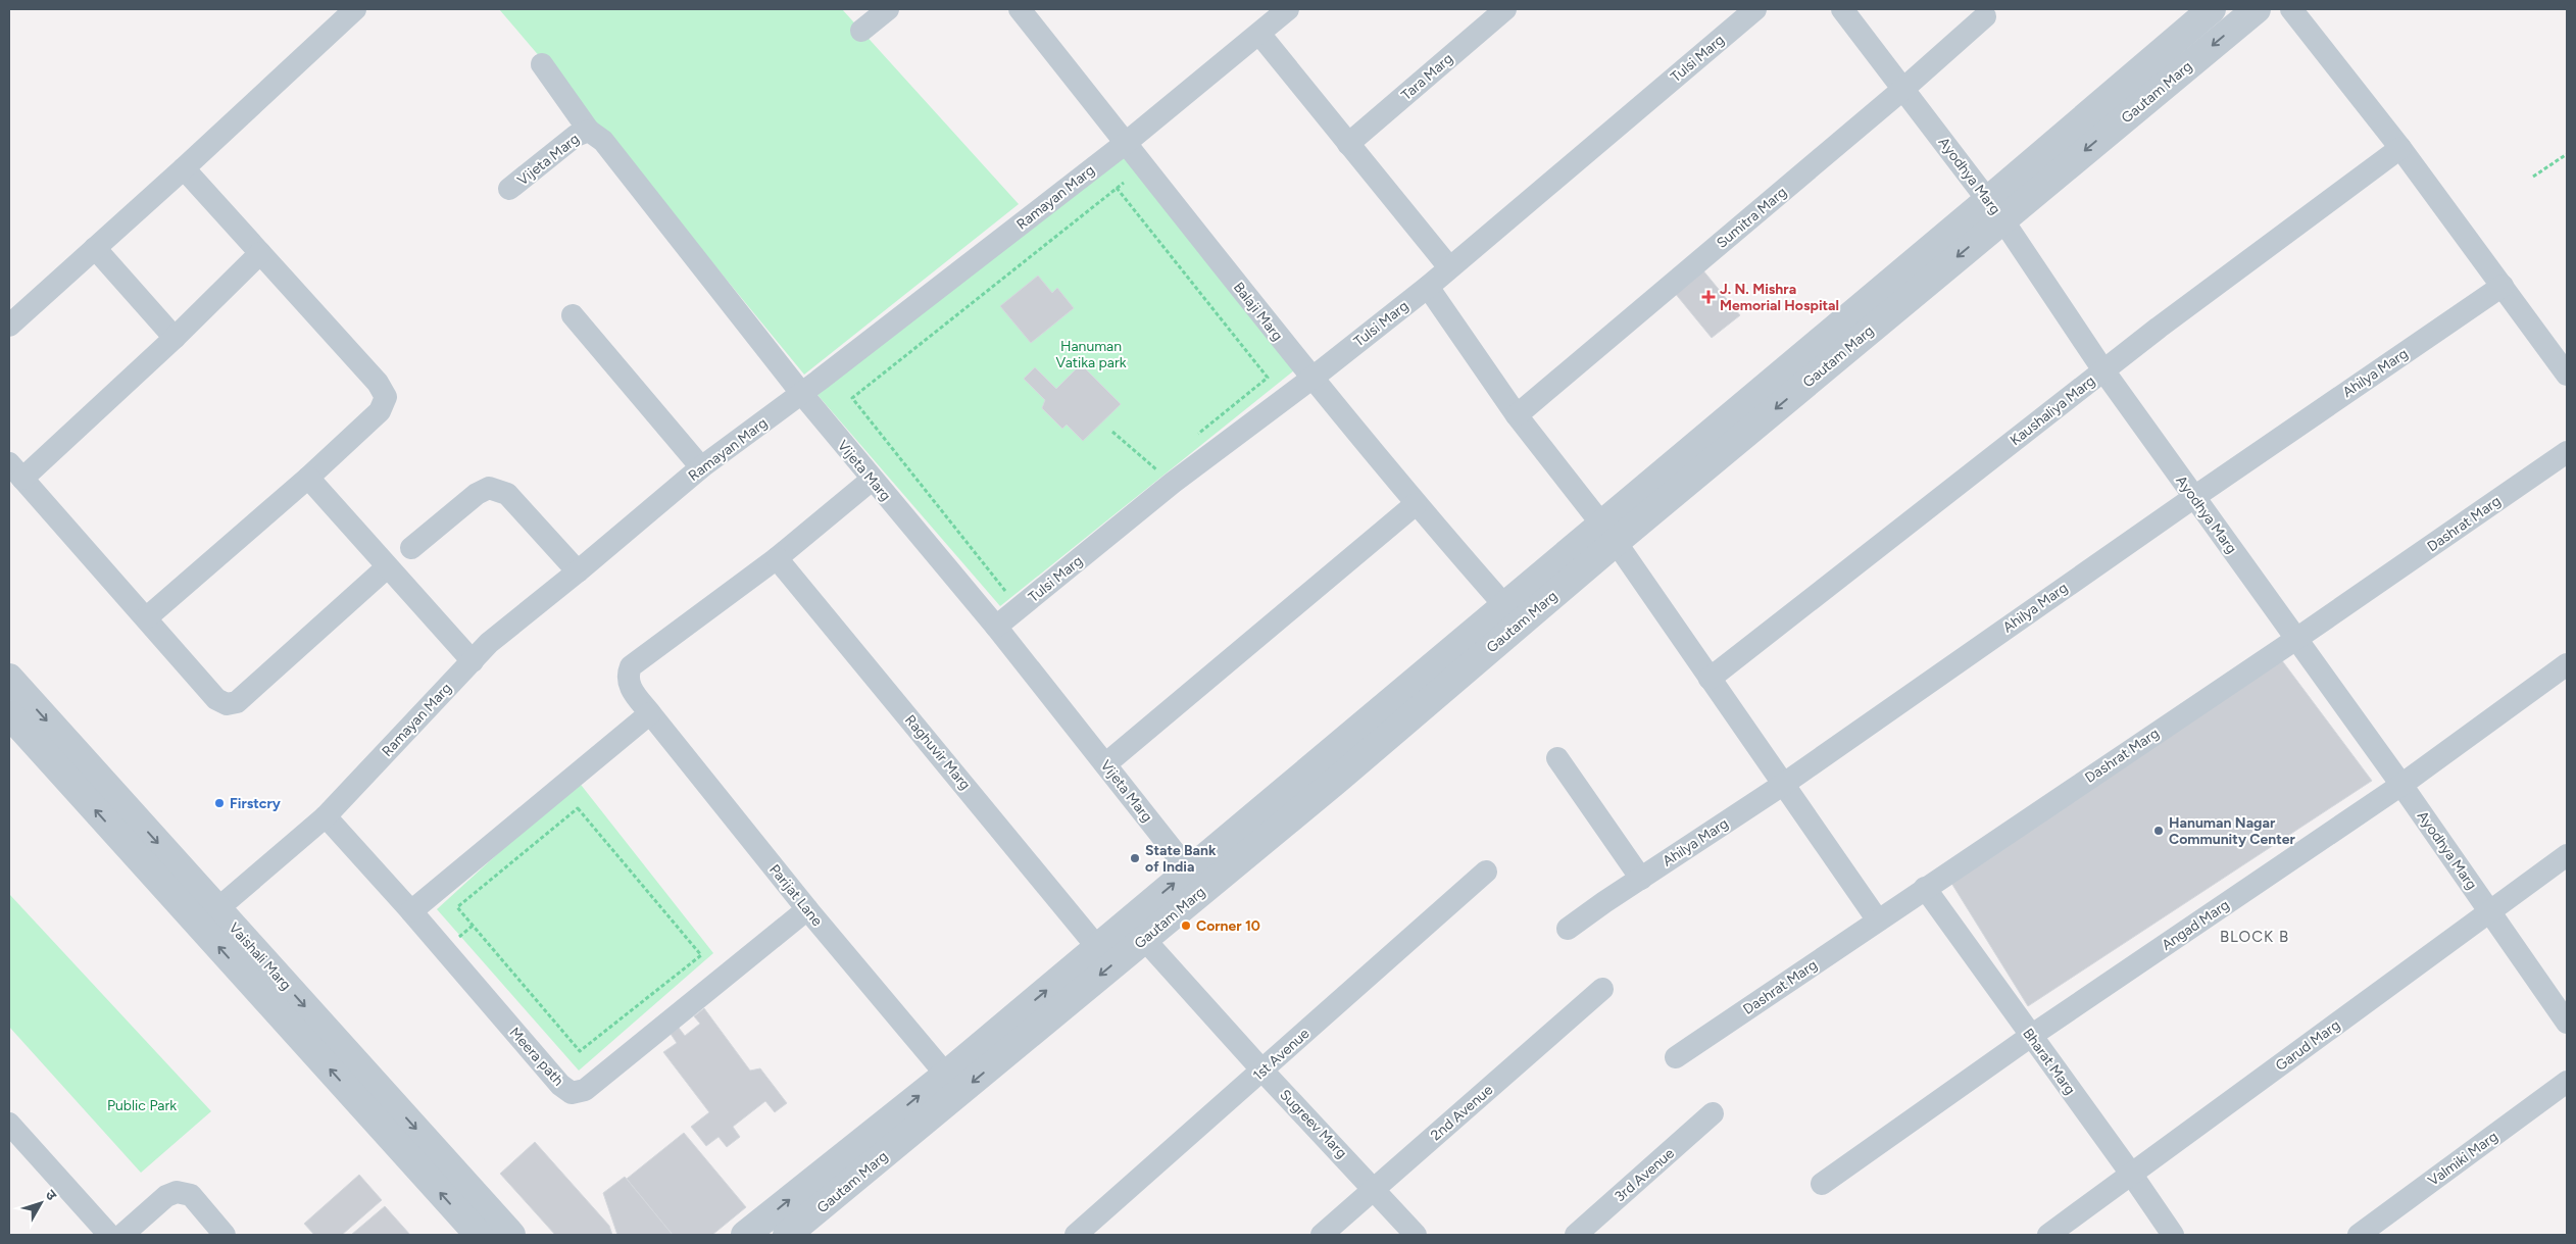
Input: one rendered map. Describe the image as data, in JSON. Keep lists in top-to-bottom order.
{
  "streets": {
    "street": [
      "Tulsi Marg",
      "Tara Marg",
      "Gautam Marg",
      "Vijeta Marg",
      "Ayodhya Marg",
      "Ramayan Marg",
      "Sumitra Marg",
      "Balaji Marg",
      "Ahilya Marg",
      "Kaushaliya Marg",
      "Dashrat Marg",
      "Raghuvir Marg",
      "Parijat Lane",
      "Angad Marg",
      "Vaishali Marg",
      "Garud Marg",
      "1st Avenue",
      "Meera path",
      "Bharat Marg",
      "2nd Avenue",
      "Sugreev Marg",
      "Valmiki Marg",
      "3rd Avenue"
    ]
  },
  "crossings": [
    ["Tulsi Marg", "Vijeta Marg"],
    ["Tulsi Marg", "Balaji Marg"],
    ["Gautam Marg", "Vijeta Marg"],
    ["Gautam Marg", "Ayodhya Marg"],
    ["Gautam Marg", "Balaji Marg"],
    ["Gautam Marg", "Raghuvir Marg"],
    ["Gautam Marg", "Parijat Lane"],
    ["Gautam Marg", "Sugreev Marg"],
    ["Vijeta Marg", "Ramayan Marg"],
    ["Ayodhya Marg", "Sumitra Marg"],
    ["Ayodhya Marg", "Ahilya Marg"],
    ["Ayodhya Marg", "Kaushaliya Marg"],
    ["Ayodhya Marg", "Dashrat Marg"],
    ["Ayodhya Marg", "Angad Marg"],
    ["Ayodhya Marg", "Garud Marg"],
    ["Ramayan Marg", "Balaji Marg"],
    ["Ramayan Marg", "Vaishali Marg"],
    ["Ramayan Marg", "Meera path"],
    ["Dashrat Marg", "Bharat Marg"],
    ["Raghuvir Marg", "Parijat Lane"],
    ["Parijat Lane", "Meera path"],
    ["Angad Marg", "Bharat Marg"],
    ["Garud Marg", "Bharat Marg"],
    ["1st Avenue", "Sugreev Marg"],
    ["2nd Avenue", "Sugreev Marg"]
  ],
  "districts": ["BLOCK B"],
  "parks": ["Hanuman Vatika park", "Public Park"],
  "places": {
    "health": ["J. N. Mishra Memorial Hospital"],
    "other": [
      "Firstcry",
      "Hanuman Nagar Community Center",
      "State Bank of India",
      "Corner 10"
    ]
  },
  "north": "top right"
}
